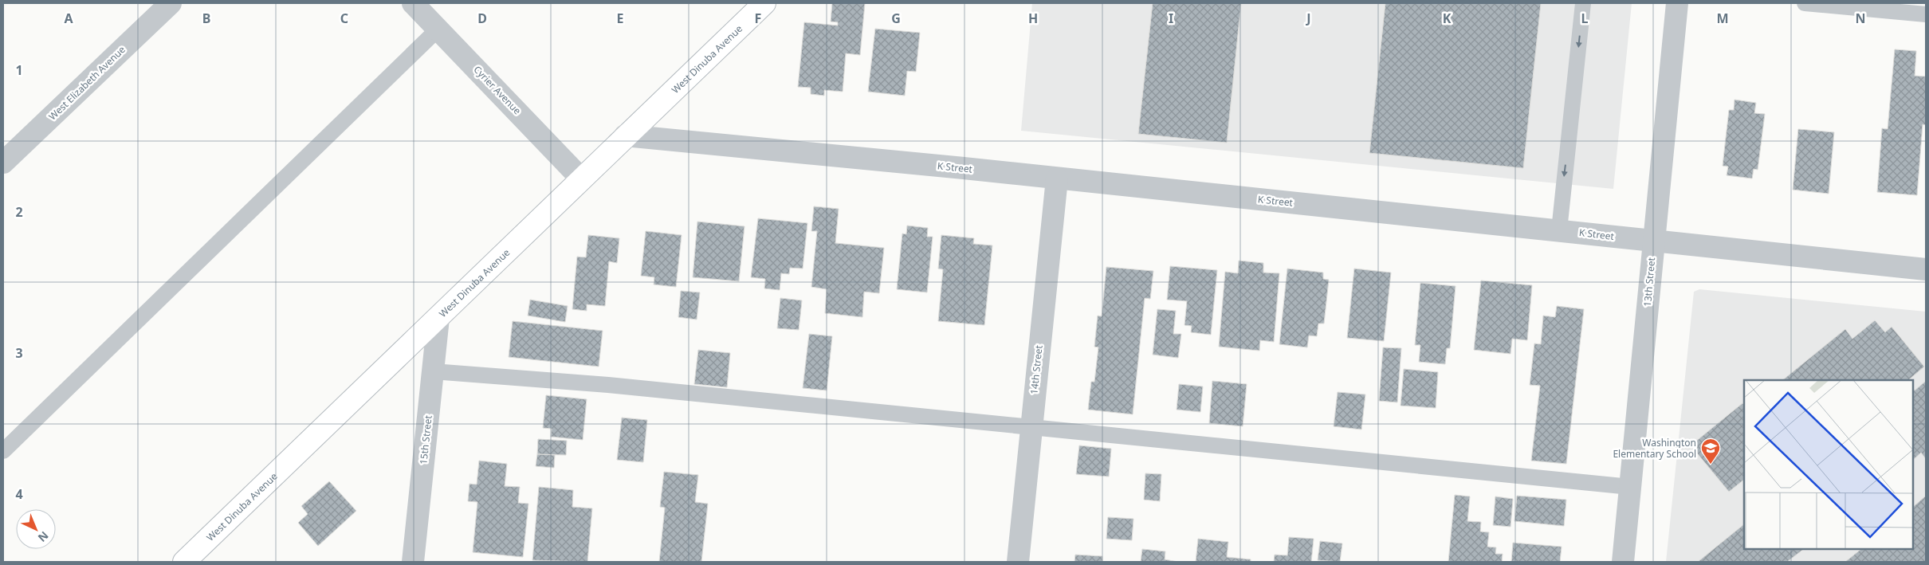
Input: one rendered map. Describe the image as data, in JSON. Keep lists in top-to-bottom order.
{
  "streets": {
    "street": [
      "West Dinuba Avenue",
      "West Elizabeth Avenue",
      "Cyrier Avenue",
      "K Street",
      "13th Street",
      "14th Street",
      "15th Street"
    ]
  },
  "crossings": [
    ["West Dinuba Avenue", "Cyrier Avenue"],
    ["West Dinuba Avenue", "K Street"],
    ["West Dinuba Avenue", "15th Street"],
    ["K Street", "13th Street"],
    ["K Street", "14th Street"]
  ],
  "places": {
    "school or university": ["Washington Elementary School"]
  },
  "north": "bottom right",
  "grid": {
    "columns": [
      "A",
      "B",
      "C",
      "D",
      "E",
      "F",
      "G",
      "H",
      "I",
      "J",
      "K",
      "L",
      "M",
      "N"
    ],
    "rows": [
      "1",
      "2",
      "3",
      "4"
    ]
  }
}
